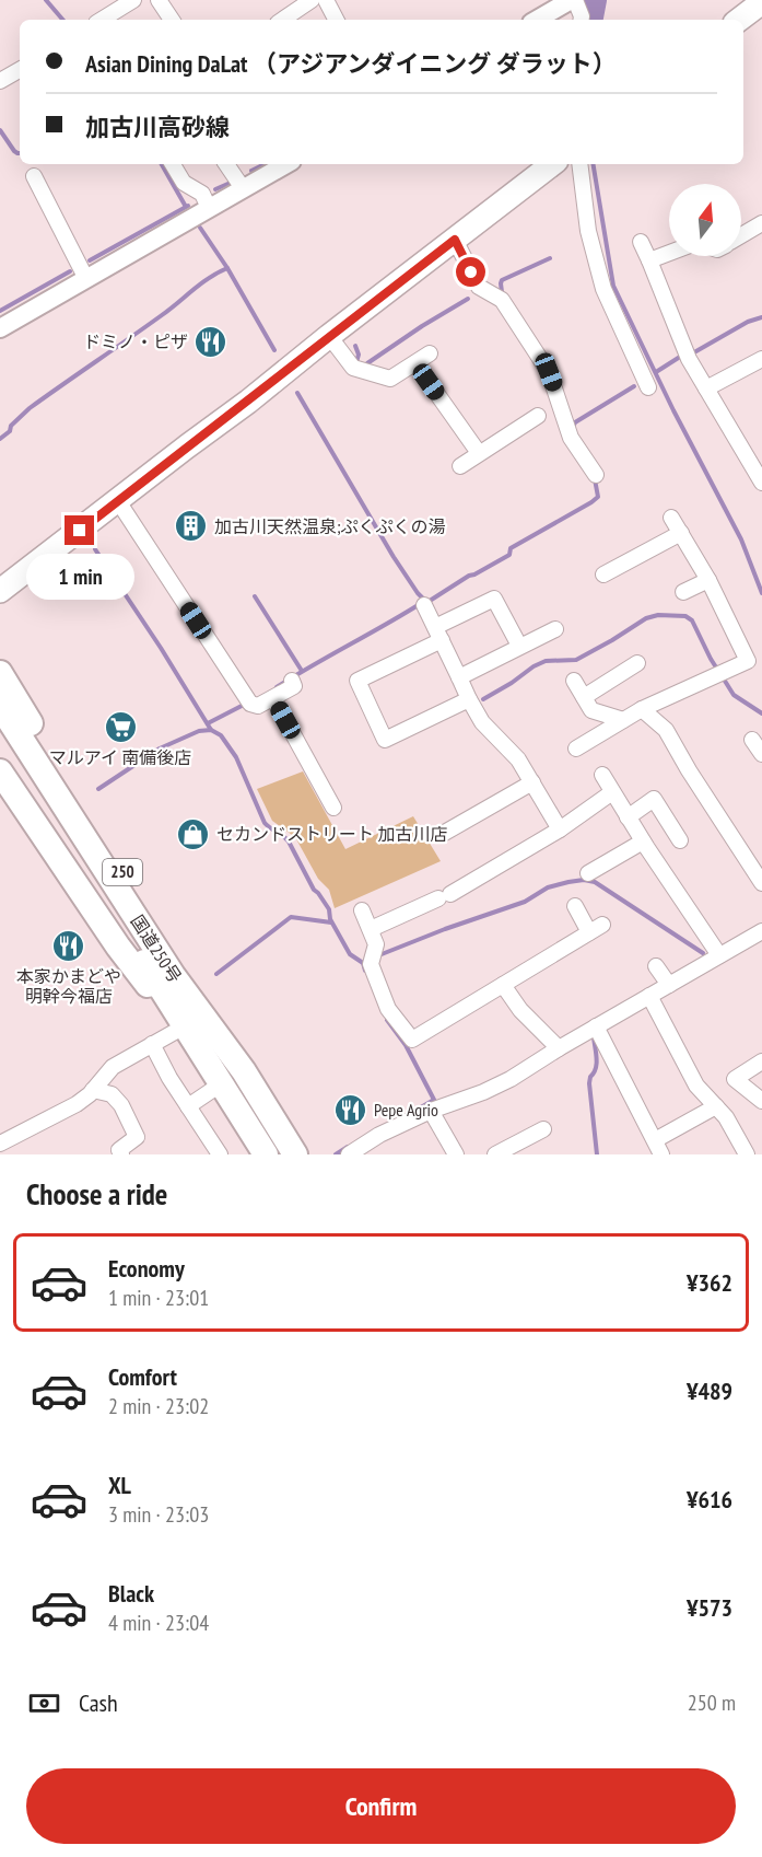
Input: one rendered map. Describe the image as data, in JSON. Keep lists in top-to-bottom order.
{
  "streets": {
    "highway": ["250", "国道250号"]
  },
  "crossings": [
    ["250", "国道250号"]
  ],
  "places": {
    "restaurant": ["ドミノ・ピザ", "本家かまどや 明幹今福店", "Pepe Agrio"],
    "building": ["加古川天然温泉;ぷくぷくの湯"],
    "supermarket": ["マルアイ 南備後店"],
    "shop": ["セカンドストリート 加古川店"]
  },
  "north": "top",
  "page": {
    "banner": ["Asian Dining DaLat （アジアンダイニング ダラット）", "加古川高砂線"],
    "bubble": "1 min",
    "heading": "Choose a ride",
    "list": [
      {
        "name": "Economy",
        "note": "1 min · 23:01",
        "value": "¥362"
      },
      {
        "name": "Comfort",
        "note": "2 min · 23:02",
        "value": "¥489"
      },
      {
        "name": "XL",
        "note": "3 min · 23:03",
        "value": "¥616"
      },
      {
        "name": "Black",
        "note": "4 min · 23:04",
        "value": "¥573"
      }
    ],
    "pay": ["Cash", "250 m"],
    "buttons": "Confirm"
  }
}
